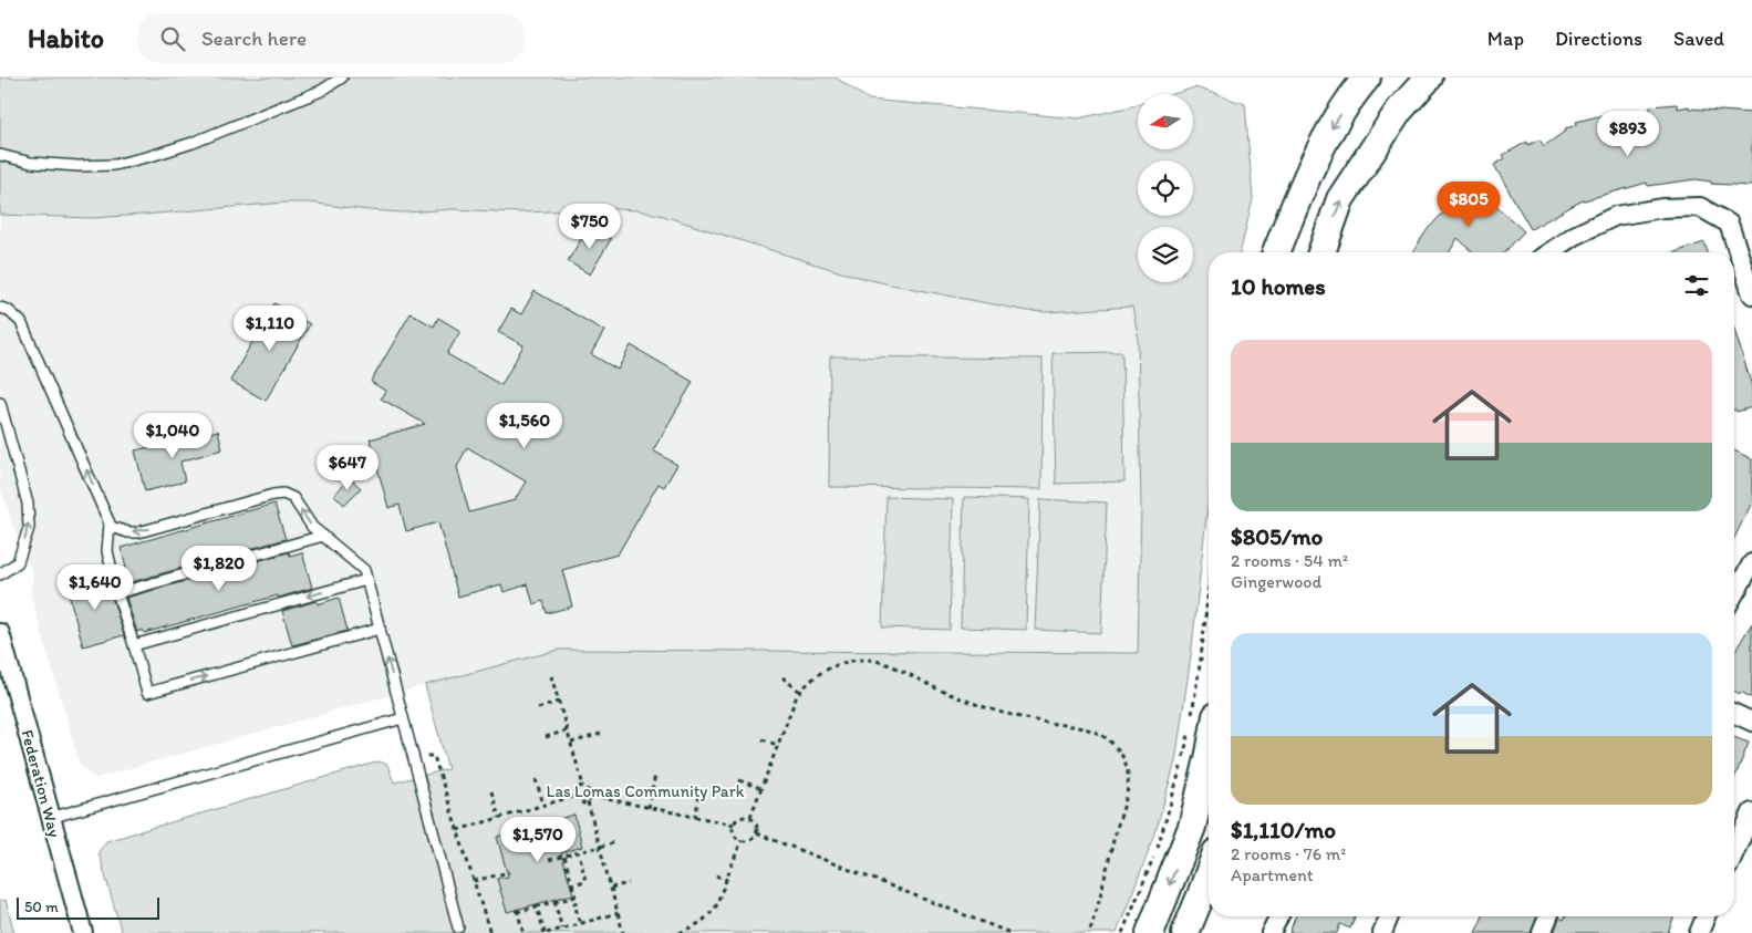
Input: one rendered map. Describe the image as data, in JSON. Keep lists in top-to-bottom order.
{
  "streets": {
    "street": ["Federation Way"]
  },
  "parks": ["Las Lomas Community Park"],
  "scale_bar": "50 m",
  "north": "left",
  "page": {
    "header": "Habito",
    "search": "Search here",
    "nav": ["Map", "Directions", "Saved"],
    "price": [
      "$893",
      "$805",
      "$750",
      "$1,110",
      "$1,560",
      "$1,040",
      "$647",
      "$1,820",
      "$1,640",
      "$1,570"
    ],
    "heading": "10 homes",
    "list": [
      {
        "name": "$805/mo",
        "note": "2 rooms · 54 m² · Gingerwood"
      },
      {
        "name": "$1,110/mo",
        "note": "2 rooms · 76 m² · Apartment"
      }
    ],
    "scale": "50 m"
  }
}
